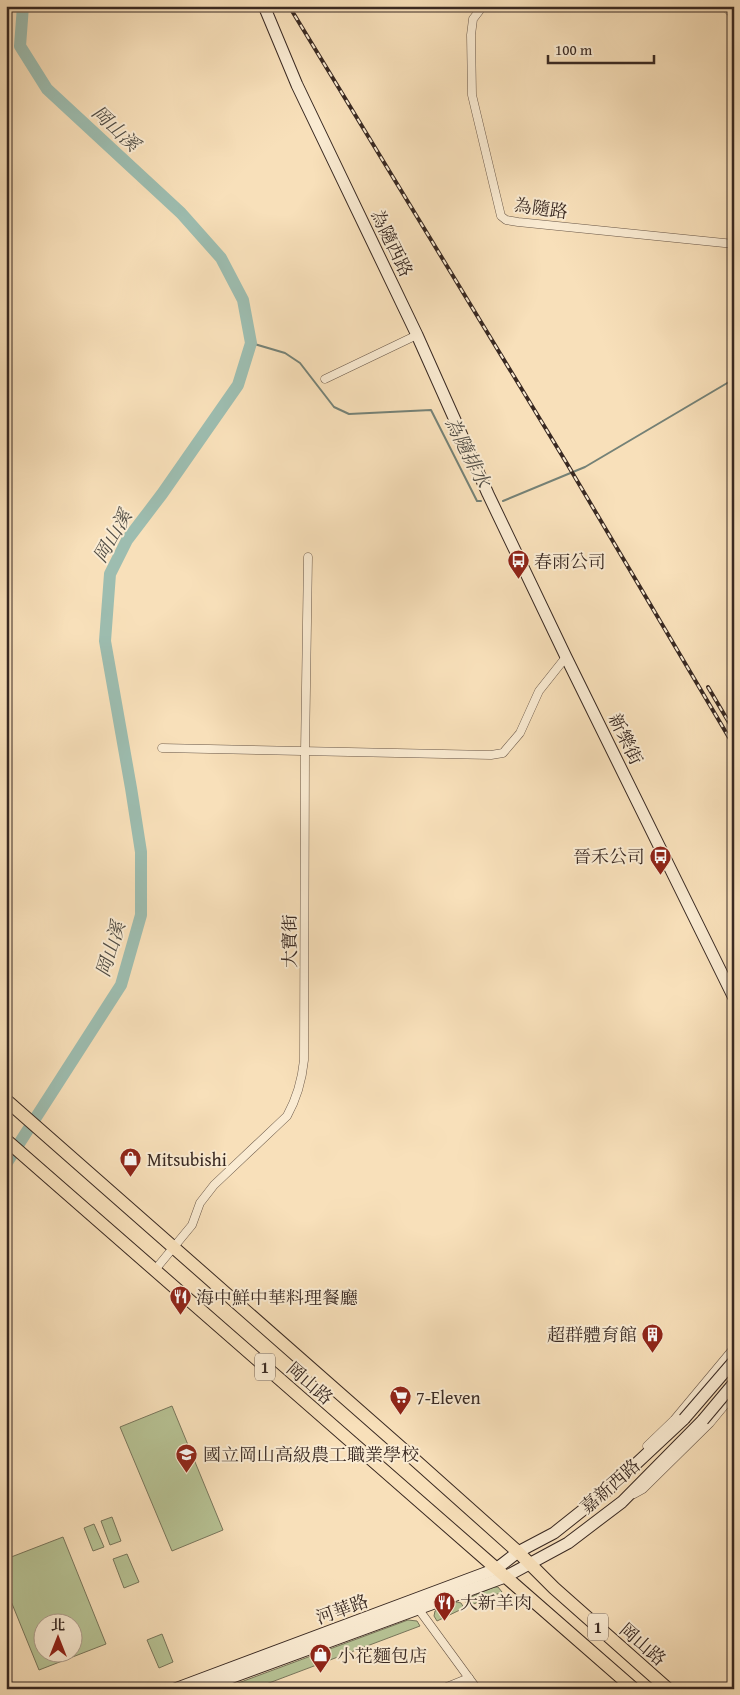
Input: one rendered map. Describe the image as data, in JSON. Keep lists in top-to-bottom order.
{
  "streets": {
    "main road": ["1", "岡山路"],
    "street": [
      "為隨路",
      "為隨西路",
      "新樂街",
      "大寶街",
      "嘉新西路",
      "河華路"
    ]
  },
  "crossings": [
    ["為隨西路", "新樂街"],
    ["大寶街", "岡山路"],
    ["1", "岡山路"],
    ["1", "嘉新西路"],
    ["1", "河華路"],
    ["岡山路", "嘉新西路"],
    ["岡山路", "河華路"],
    ["嘉新西路", "河華路"]
  ],
  "water": ["岡山溪", "為隨排水"],
  "places": {
    "bus stop": ["春雨公司", "晉禾公司"],
    "shop": ["Mitsubishi", "小花麵包店"],
    "restaurant": ["海中鮮中華料理餐廳", "大新羊肉"],
    "building": ["超群體育館"],
    "supermarket": ["7-Eleven"],
    "school or university": ["國立岡山高級農工職業學校"]
  },
  "scale_bar": "100 m",
  "north": "top"
}
